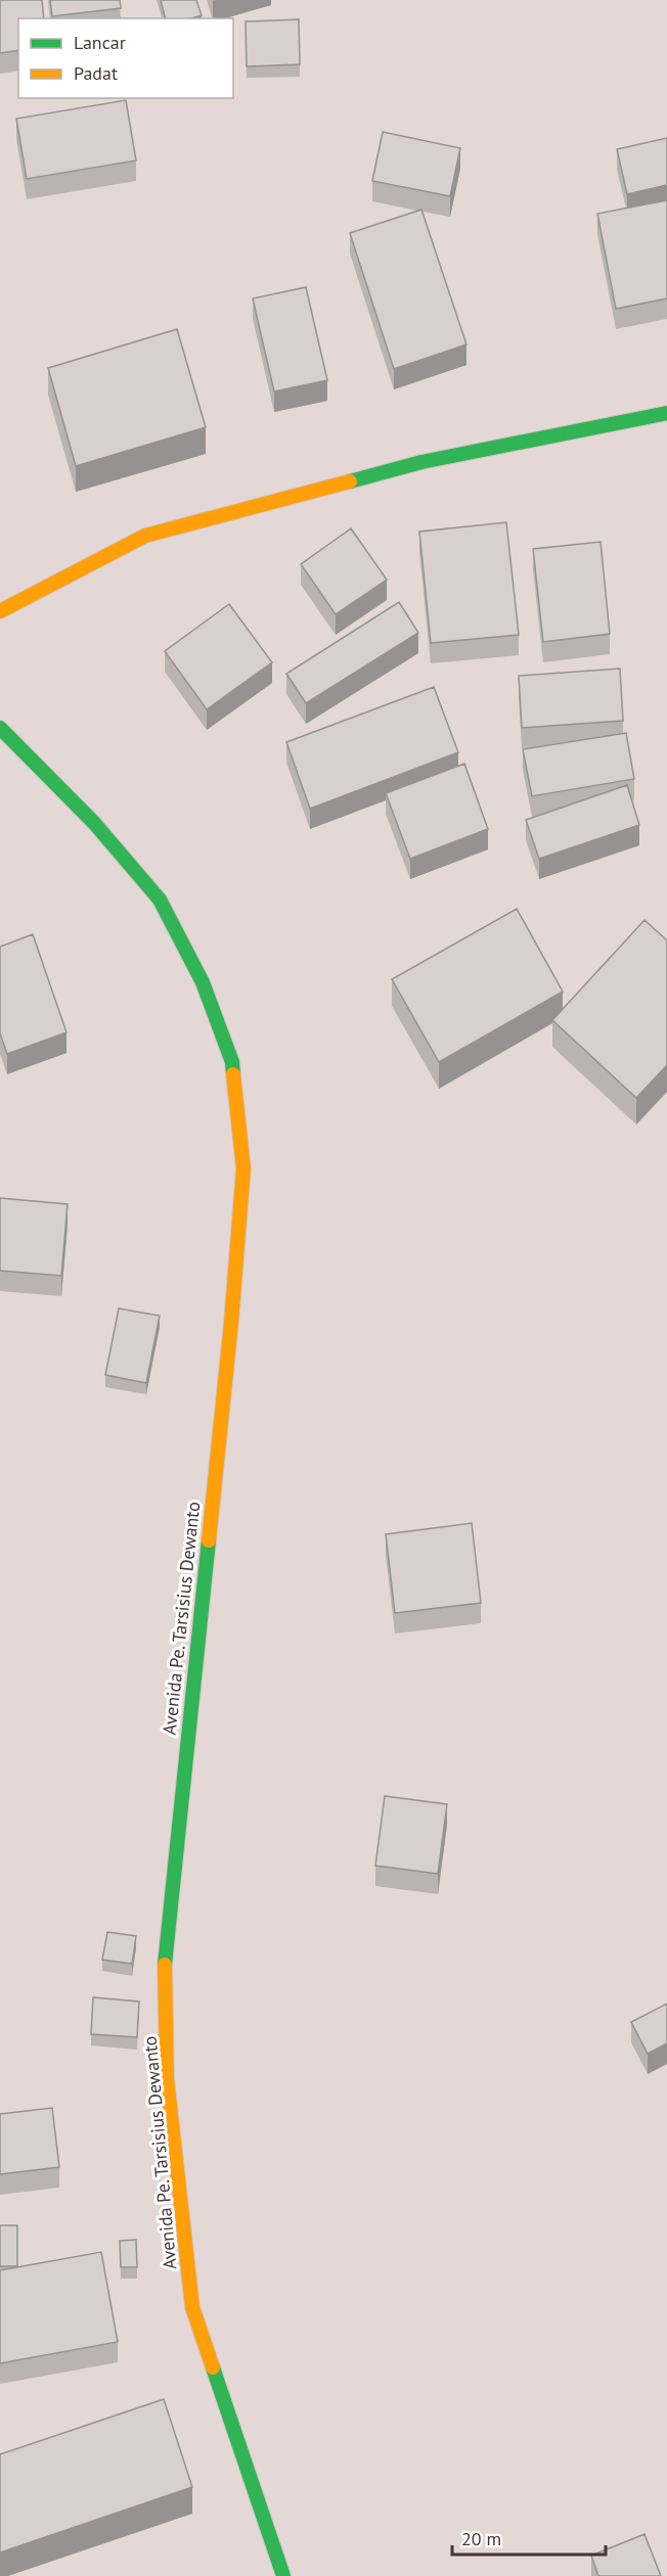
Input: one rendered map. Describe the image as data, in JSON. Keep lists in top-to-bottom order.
{
  "streets": {
    "main road": ["Avenida Pe. Tarsisius Dewanto"]
  },
  "legend": ["Lancar", "Padat"],
  "scale_bar": "20 m"
}
